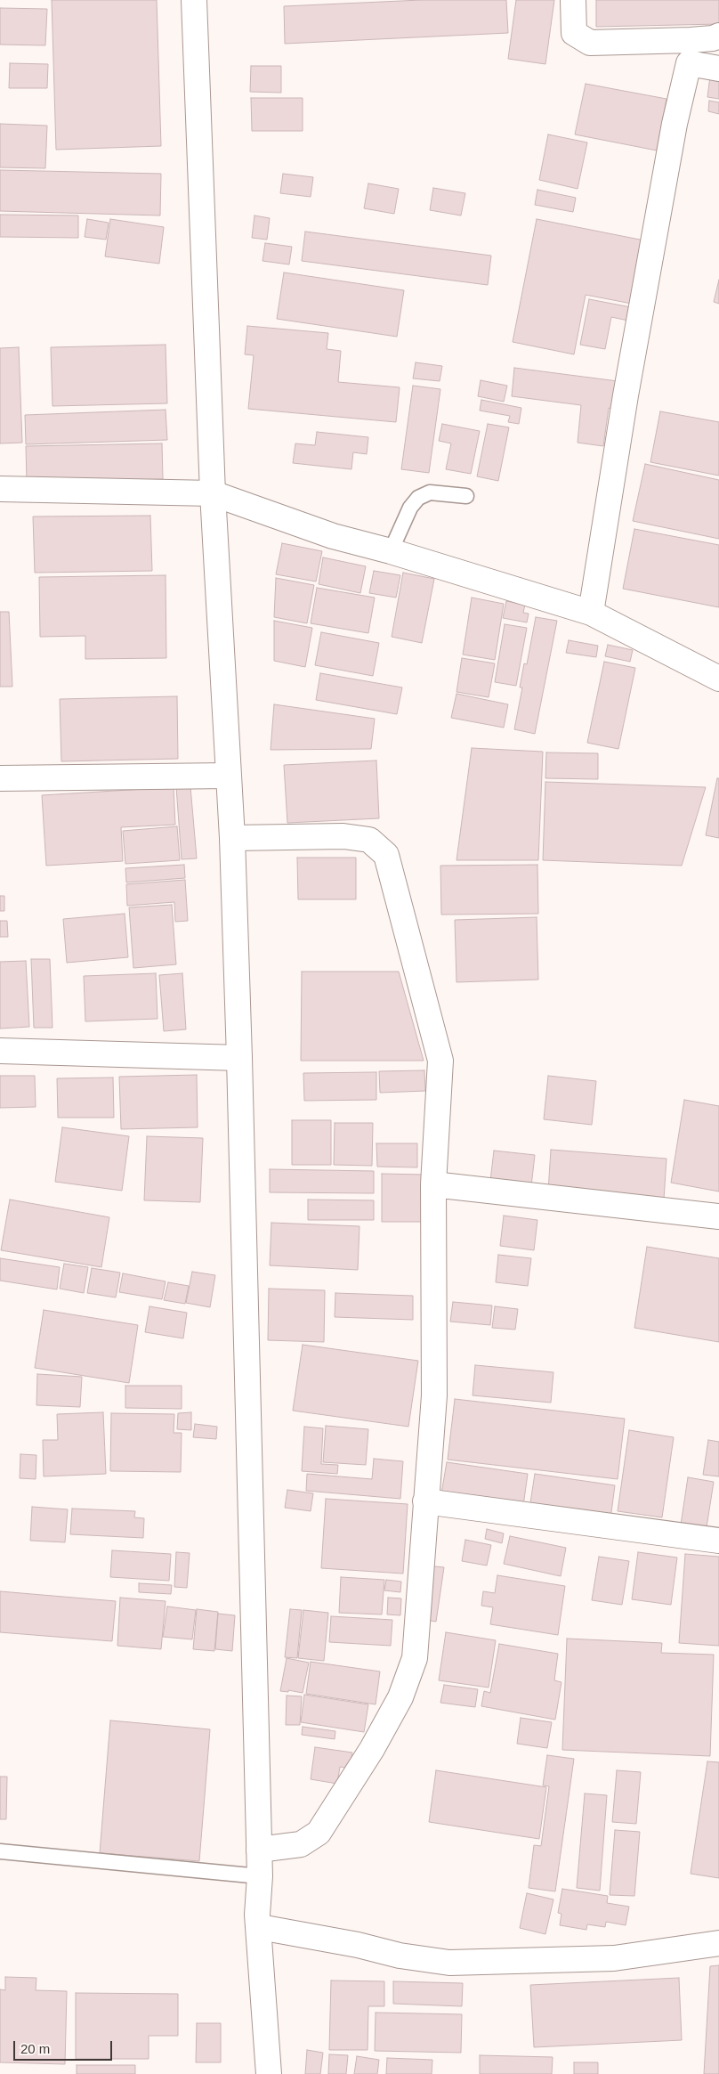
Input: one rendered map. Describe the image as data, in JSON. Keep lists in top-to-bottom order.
{
  "scale_bar": "20 m"
}
